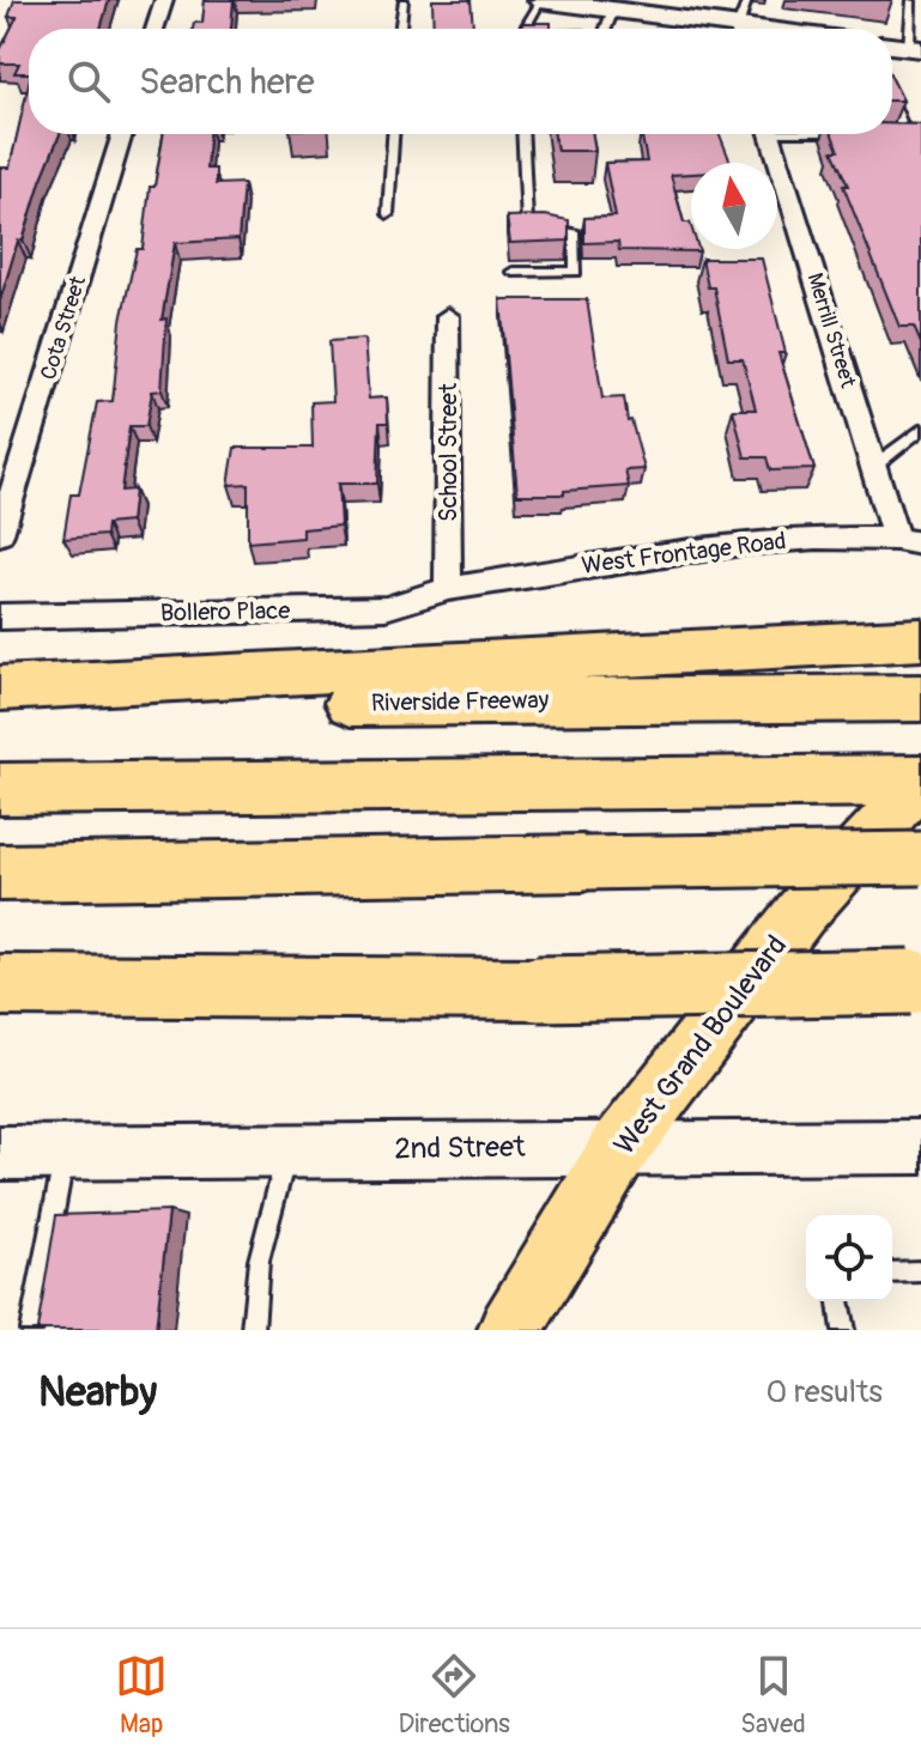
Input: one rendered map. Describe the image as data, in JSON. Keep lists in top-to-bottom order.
{
  "streets": {
    "highway": ["Riverside Freeway"],
    "main road": ["West Grand Boulevard", "2nd Street"],
    "street": [
      "Cota Street",
      "Merrill Street",
      "School Street",
      "West Frontage Road",
      "Bollero Place"
    ]
  },
  "crossings": [
    ["Merrill Street", "West Frontage Road"],
    ["School Street", "West Frontage Road"],
    ["School Street", "Bollero Place"],
    ["West Frontage Road", "Bollero Place"],
    ["West Grand Boulevard", "2nd Street"]
  ],
  "north": "top",
  "page": {
    "search": "Search here",
    "heading": ["Nearby", "0 results"],
    "nav": ["Map", "Directions", "Saved"]
  }
}
